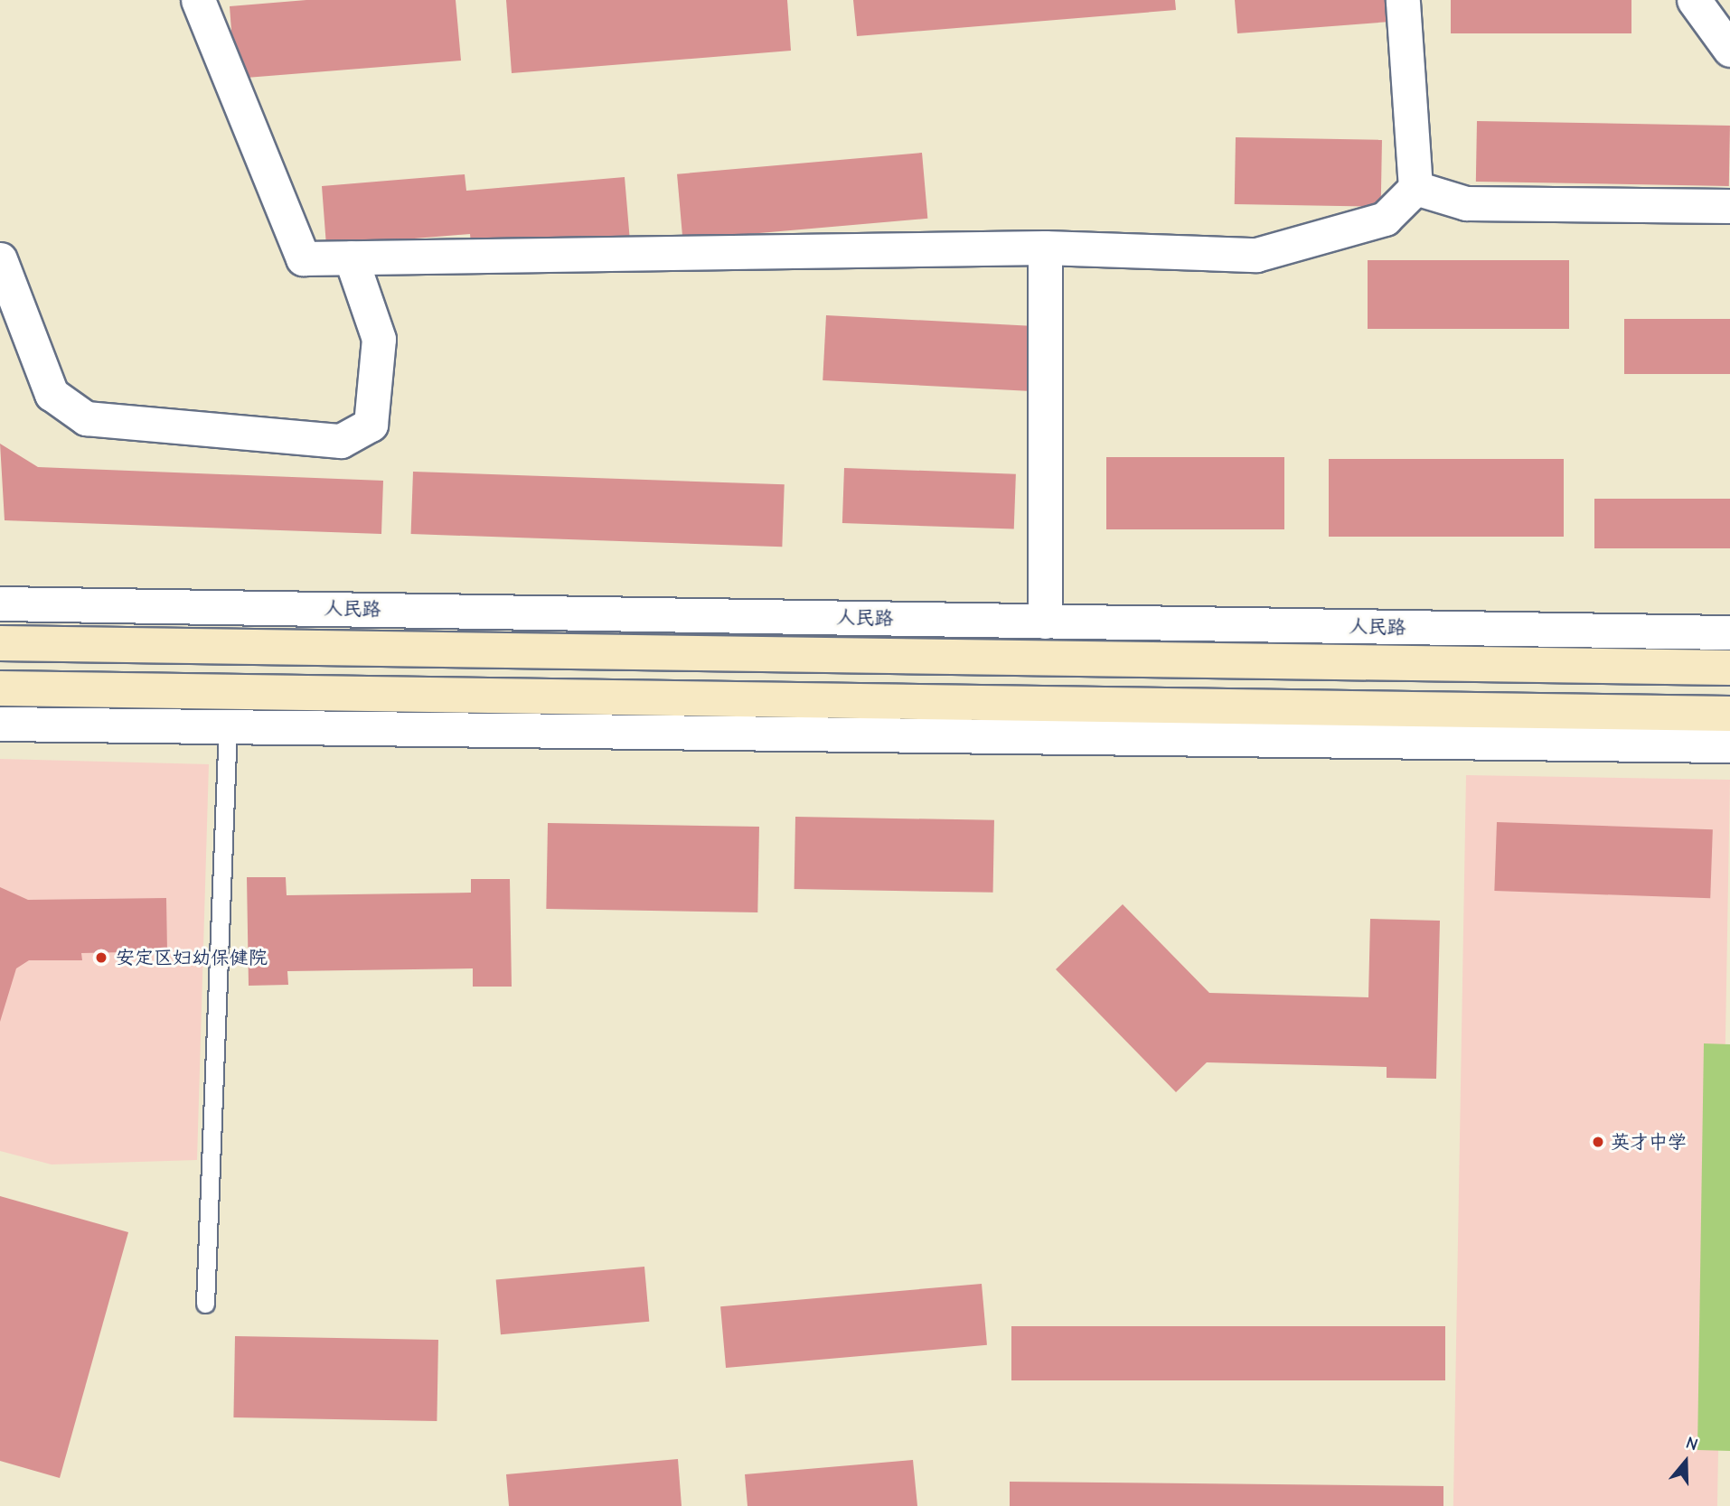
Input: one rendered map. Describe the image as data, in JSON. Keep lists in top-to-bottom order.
{
  "streets": {
    "main road": ["人民路"]
  },
  "places": ["安定区妇幼保健院", "英才中学"],
  "north": "top"
}
